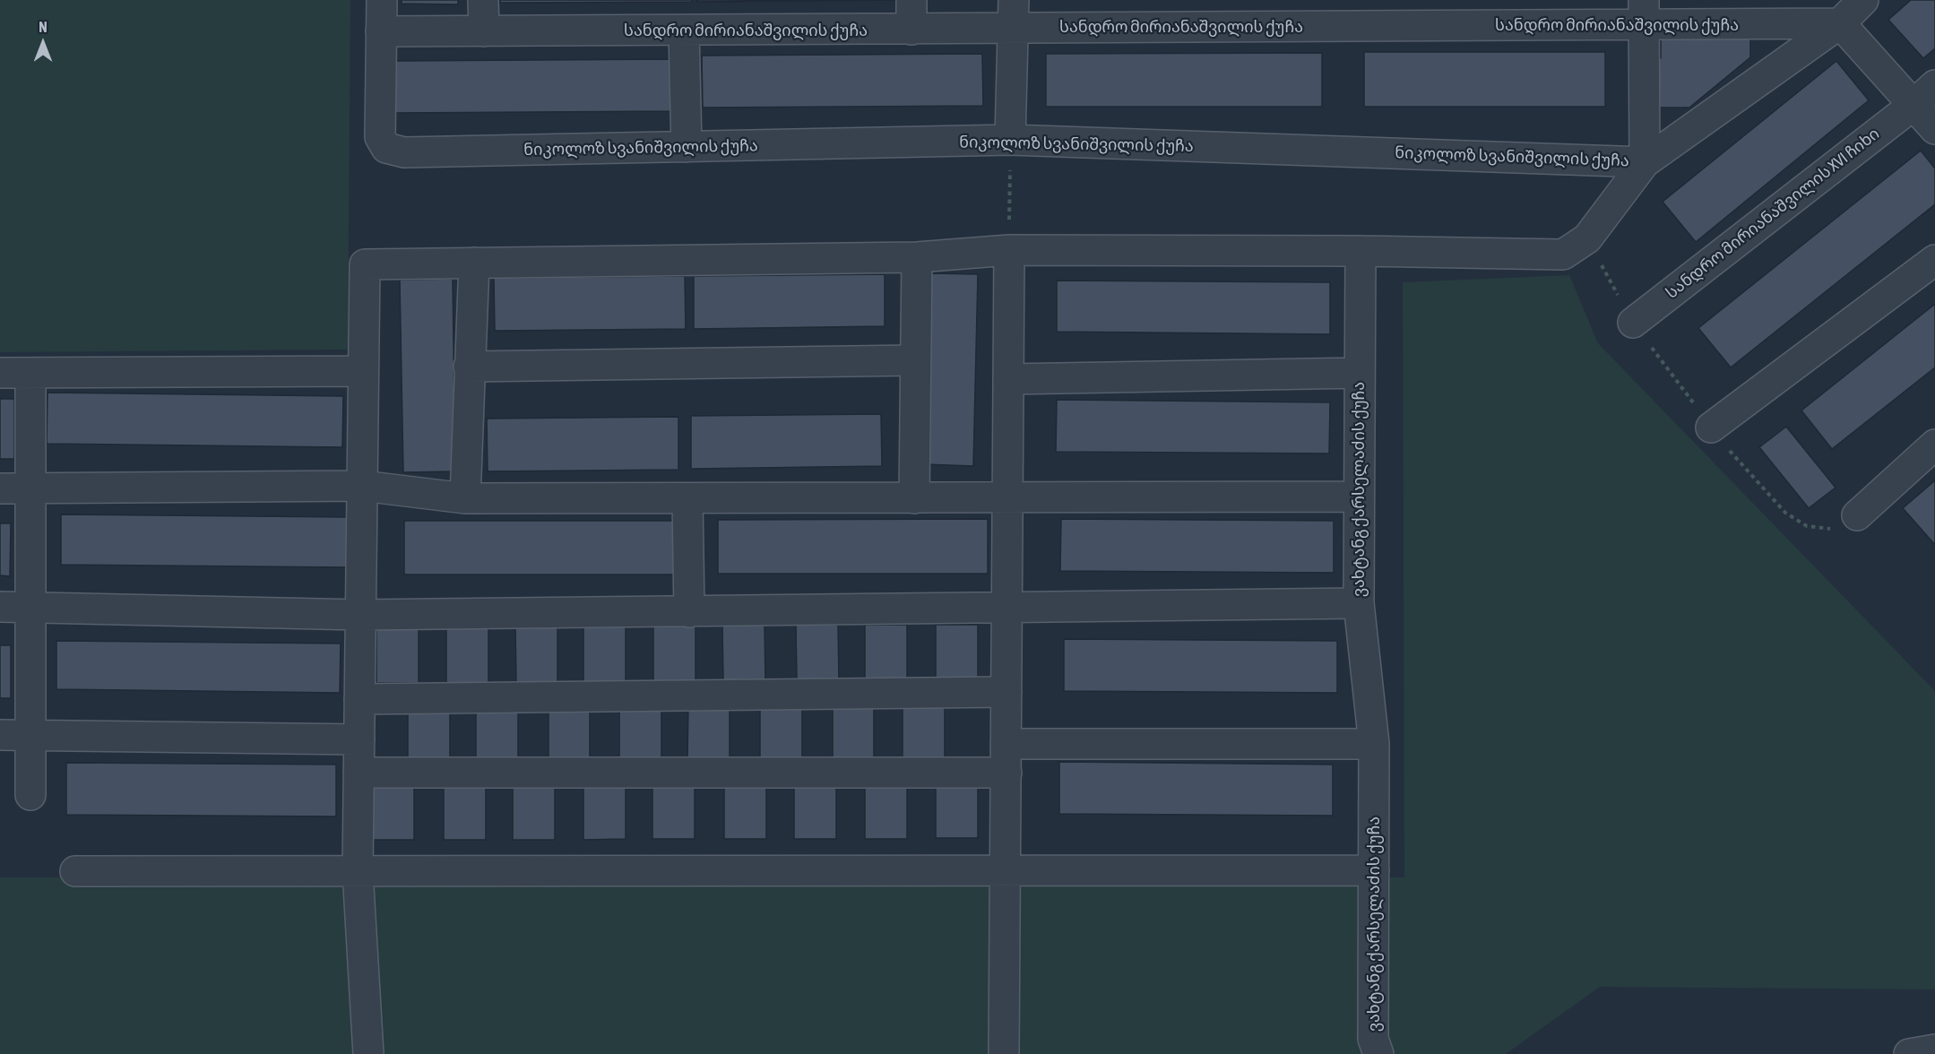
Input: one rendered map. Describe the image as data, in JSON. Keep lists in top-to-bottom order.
{
  "streets": {
    "street": [
      "სანდრო მირიანაშვილის ქუჩა",
      "ნიკოლოზ სვანიშვილის ქუჩა",
      "სანდრო მირიანაშვილის XVI ჩიხი",
      "ვახტანგ ქარსელაძის ქუჩა"
    ]
  },
  "crossings": [
    ["სანდრო მირიანაშვილის ქუჩა", "ნიკოლოზ სვანიშვილის ქუჩა"]
  ],
  "north": "top"
}
